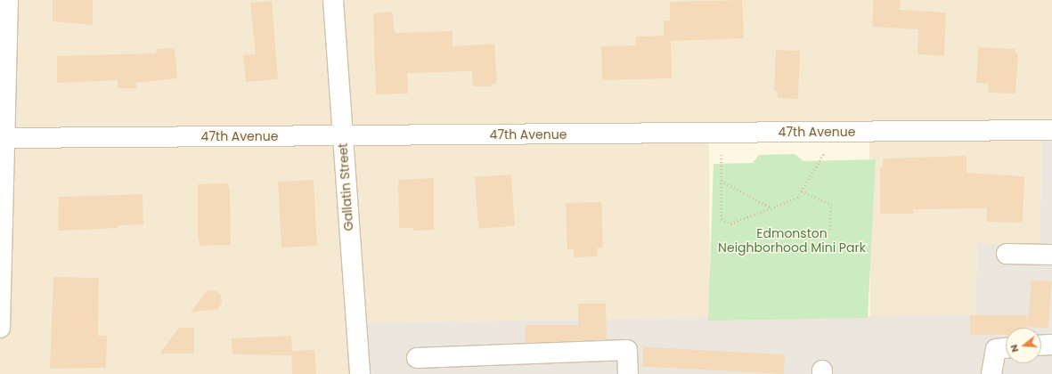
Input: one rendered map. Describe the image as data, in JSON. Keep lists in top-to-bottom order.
{
  "streets": {
    "street": ["47th Avenue", "Gallatin Street"]
  },
  "crossings": [
    ["47th Avenue", "Gallatin Street"]
  ],
  "parks": ["Edmonston Neighborhood Mini Park"],
  "north": "left"
}
